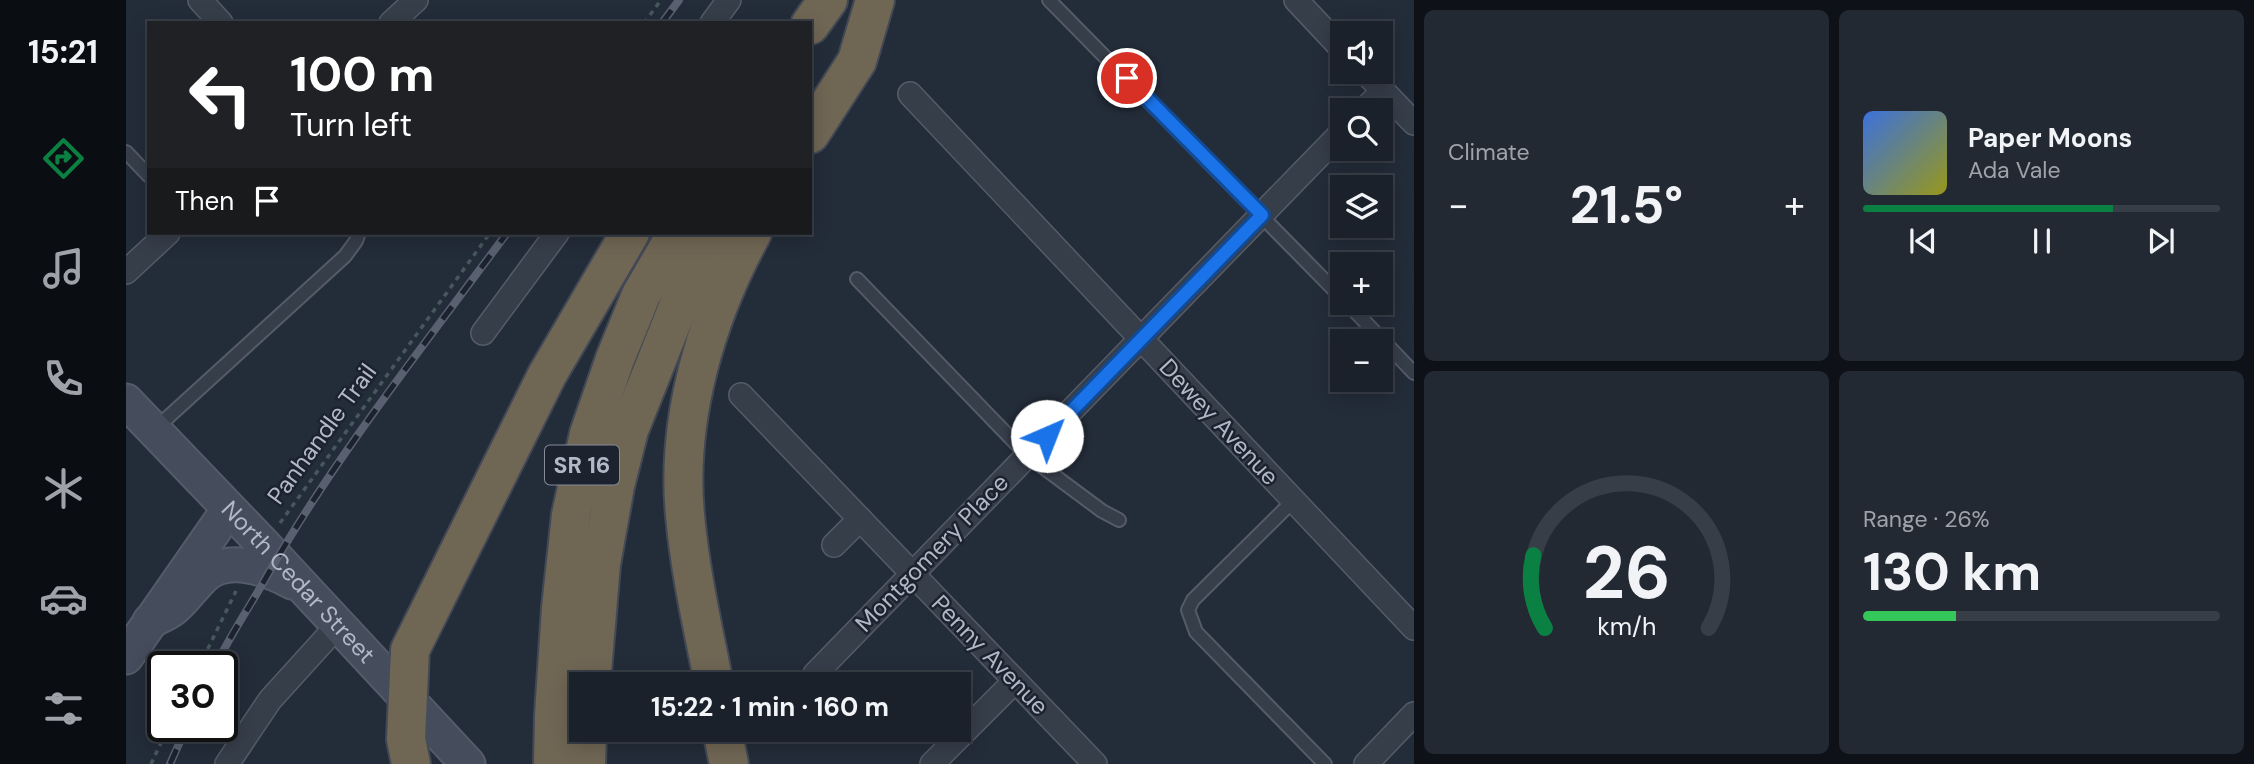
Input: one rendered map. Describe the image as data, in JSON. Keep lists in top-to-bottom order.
{
  "streets": {
    "highway": ["SR 16"],
    "main road": ["North Cedar Street"],
    "street": ["Dewey Avenue", "Montgomery Place", "Penny Avenue"],
    "path": ["Panhandle Trail"]
  },
  "crossings": [
    ["Dewey Avenue", "Montgomery Place"],
    ["Panhandle Trail", "North Cedar Street"],
    ["Montgomery Place", "Penny Avenue"]
  ],
  "page": {
    "tabs": "15:21",
    "tile": [
      "Climate",
      ["Range · 26%", "130 km"]
    ],
    "map_buttons": ["+", "−"],
    "turn": ["100 m", "Turn left"],
    "song": ["Paper Moons", "Ada Vale"],
    "then": "Then",
    "heat": ["−", "21.5°", "+"],
    "limit": "30",
    "trip": "15:22 · 1 min · 160 m",
    "gauge": ["26", "km/h"]
  }
}
